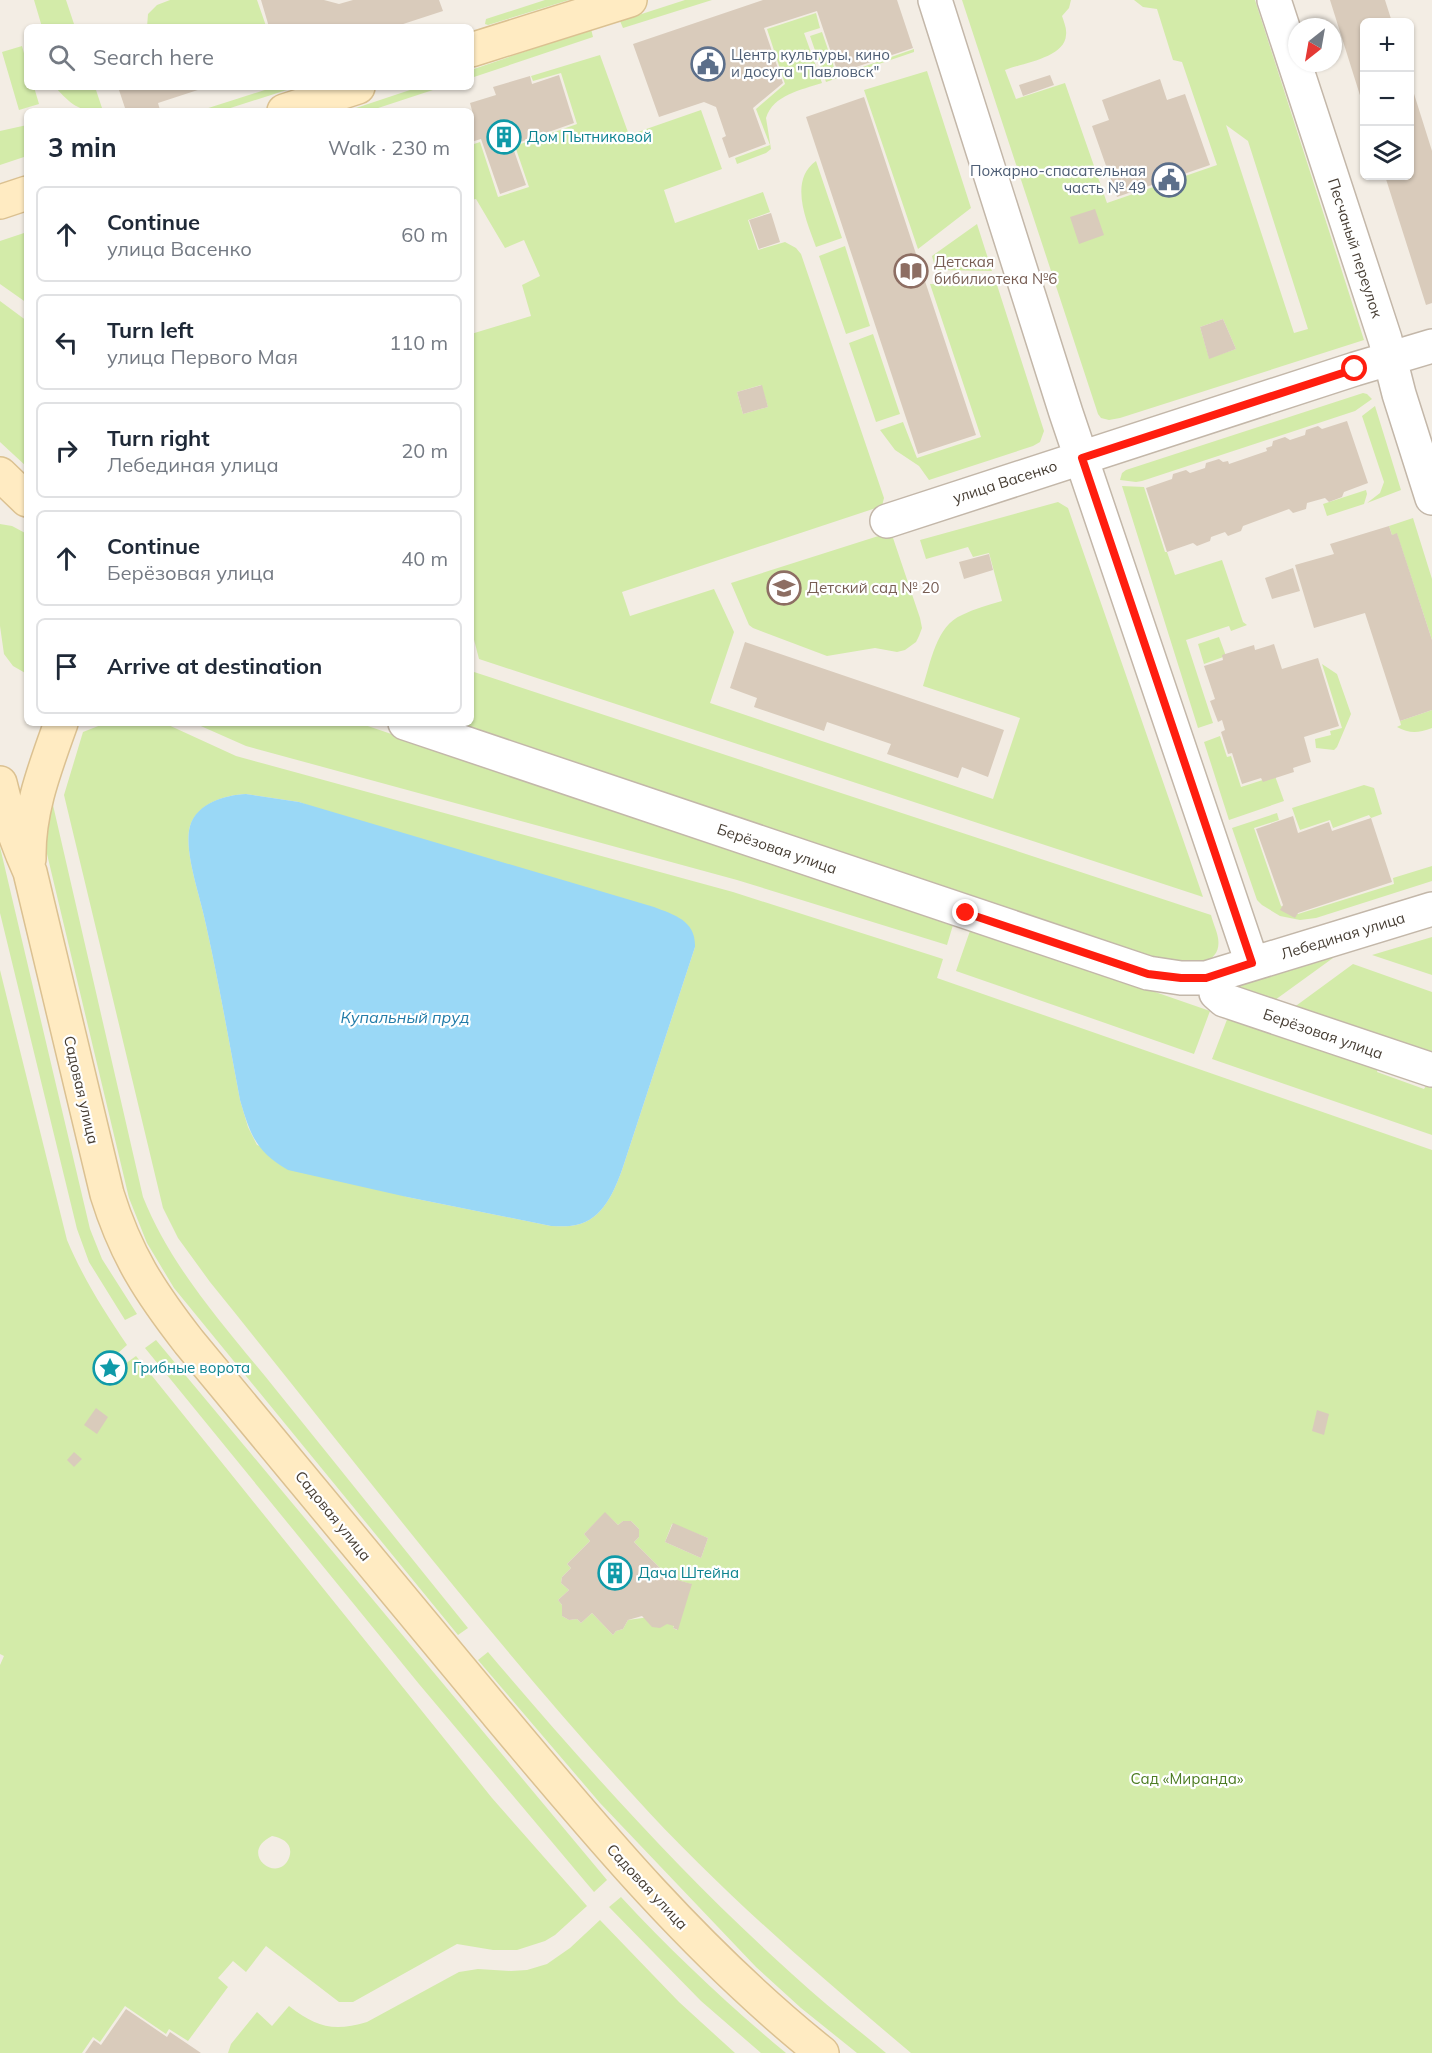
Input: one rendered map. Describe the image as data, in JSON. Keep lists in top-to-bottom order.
{
  "streets": {
    "main road": ["Садовая улица"],
    "street": [
      "Песчаный переулок",
      "улица Васенко",
      "Берёзовая улица",
      "Лебединая улица"
    ]
  },
  "crossings": [
    ["Песчаный переулок", "улица Васенко"],
    ["Берёзовая улица", "Лебединая улица"]
  ],
  "water": ["Купальный пруд"],
  "parks": ["Сад «Миранда»"],
  "places": {
    "public building": ["Центр культуры, кино и досуга \"Павловск\"", "Пожарно-спасательная часть № 49"],
    "building": ["Дом Пытниковой", "Дача Штейна"],
    "library": ["Детская бибилиотека №6"],
    "school or university": ["Детский сад № 20"],
    "place": ["Грибные ворота"]
  },
  "north": "bottom left",
  "page": {
    "map_buttons": ["+", "−"],
    "search": "Search here",
    "heading": ["3 min", "Walk · 230 m"],
    "list": [
      ["Continue", "улица Васенко", "60 m"],
      ["Turn left", "улица Первого Мая", "110 m"],
      ["Turn right", "Лебединая улица", "20 m"],
      ["Continue", "Берёзовая улица", "40 m"],
      "Arrive at destination"
    ]
  }
}
